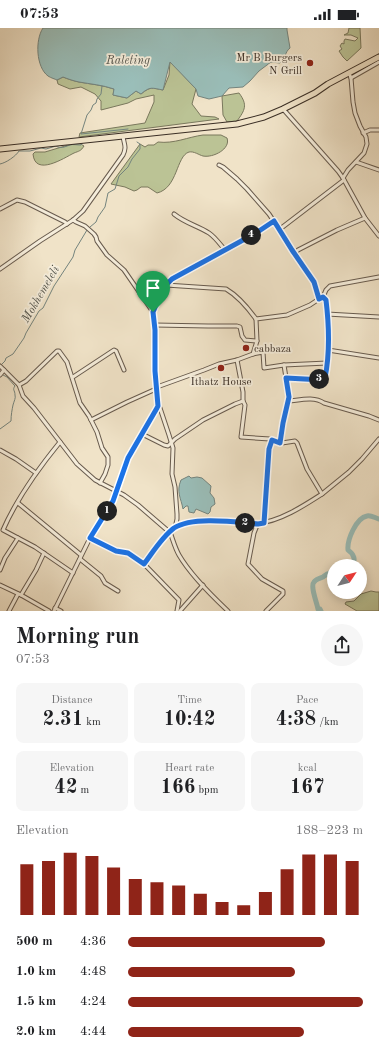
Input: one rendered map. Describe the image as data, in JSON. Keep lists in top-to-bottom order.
{
  "water": ["Raleting", "Mokhemeleli"],
  "places": ["Mr B Burgers N Grill", "cabbaza", "Ithatz House"],
  "north": "top right",
  "page": {
    "status": "07:53",
    "pins": [
      "4",
      "3",
      "1",
      "2"
    ],
    "heading": ["Morning run", "07:53"],
    "stats": [
      ["Distance", "2.31 km"],
      ["Time", "10:42"],
      ["Pace", "4:38 /km"],
      ["Elevation", "42 m"],
      ["Heart rate", "166 bpm"],
      ["kcal", "167"]
    ],
    "chart": ["Elevation", "188–223 m"],
    "list": [
      {
        "name": "500 m",
        "note": "4:36"
      },
      {
        "name": "1.0 km",
        "note": "4:48"
      },
      {
        "name": "1.5 km",
        "note": "4:24"
      },
      {
        "name": "2.0 km",
        "note": "4:44"
      }
    ]
  }
}
